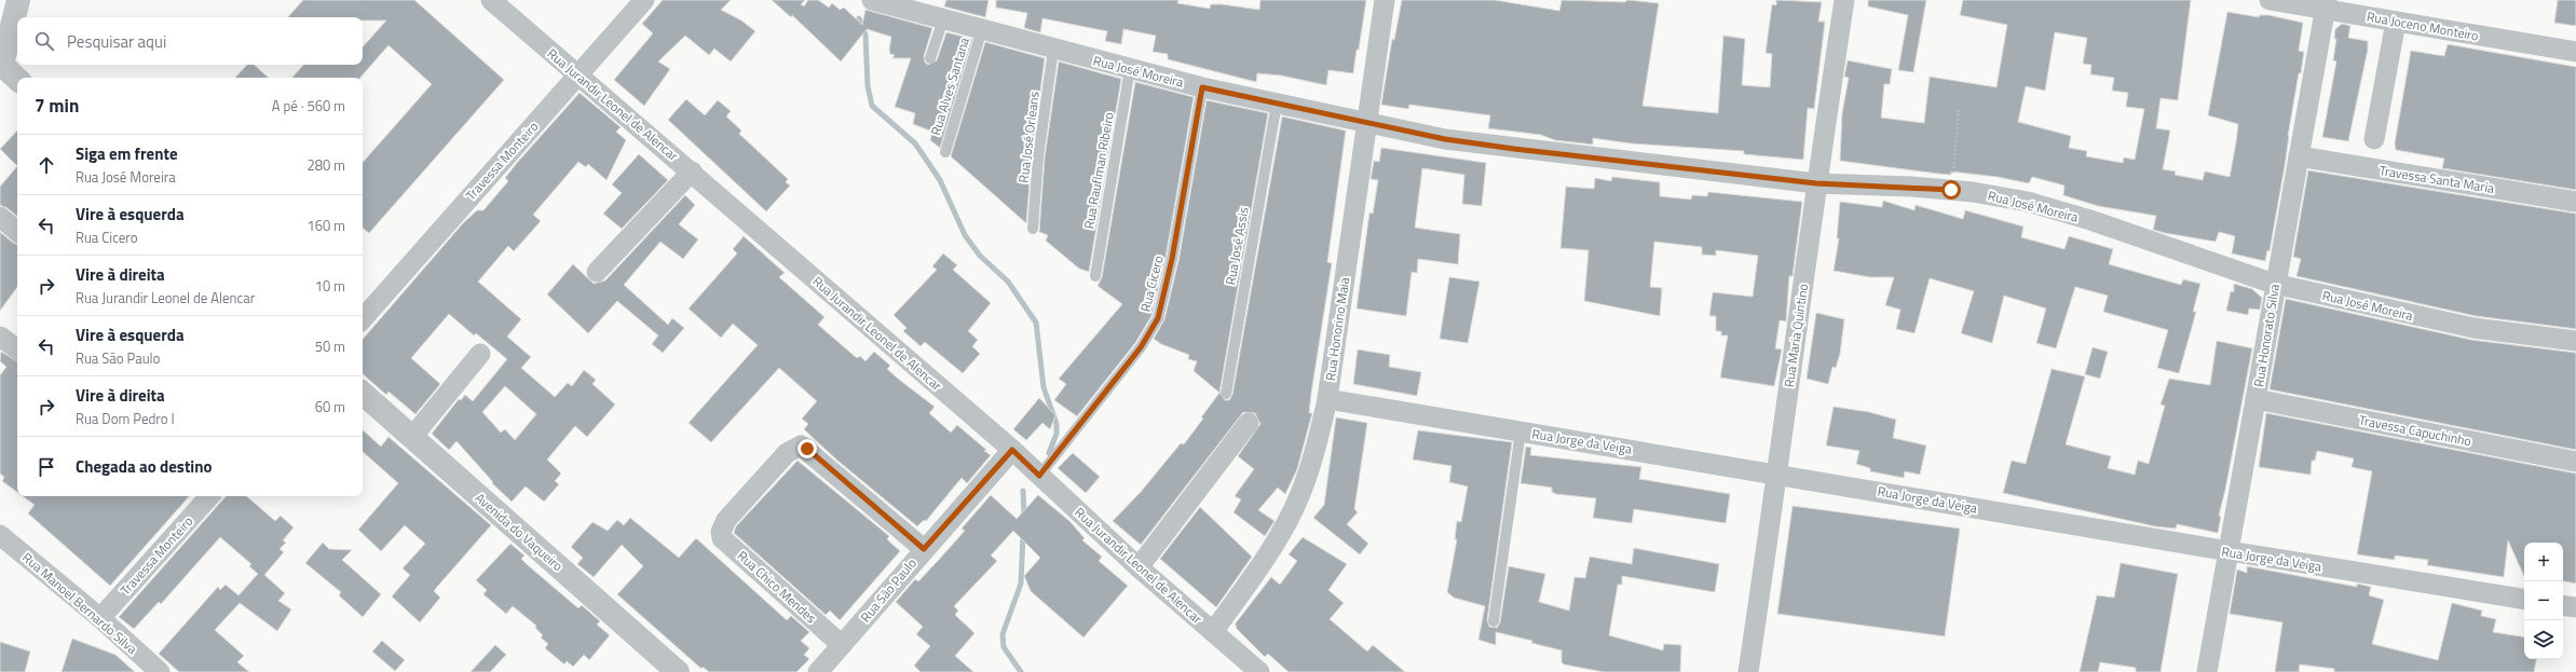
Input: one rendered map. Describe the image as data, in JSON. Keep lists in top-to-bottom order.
{
  "streets": {
    "street": [
      "Rua Joceno Monteiro",
      "Rua José Moreira",
      "Rua Jurandir Leonel de Alencar",
      "Travessa Monteiro",
      "Travessa Santa Maria",
      "Rua Honorino Maia",
      "Rua Maria Quintino",
      "Rua Honorato Silva",
      "Travessa Capuchinho",
      "Rua Jorge da Veiga",
      "Avenida do Vaqueiro",
      "Rua Chico Mendes",
      "Rua São Paulo",
      "Rua Manoel Bernardo Silva"
    ],
    "lane": [
      "Rua Alves Santana",
      "Rua José Orleans",
      "Rua Rauflman Ribeiro",
      "Rua José Assis",
      "Rua Cicero"
    ]
  },
  "crossings": [
    ["Rua Joceno Monteiro", "Rua Honorato Silva"],
    ["Rua José Moreira", "Rua Alves Santana"],
    ["Rua José Moreira", "Rua José Orleans"],
    ["Rua José Moreira", "Rua Rauflman Ribeiro"],
    ["Rua José Moreira", "Rua José Assis"],
    ["Rua José Moreira", "Rua Cicero"],
    ["Rua José Moreira", "Rua Honorino Maia"],
    ["Rua José Moreira", "Rua Maria Quintino"],
    ["Rua José Moreira", "Rua Honorato Silva"],
    ["Rua Jurandir Leonel de Alencar", "Travessa Monteiro"],
    ["Rua Jurandir Leonel de Alencar", "Rua Cicero"],
    ["Rua Jurandir Leonel de Alencar", "Rua Honorino Maia"],
    ["Rua Jurandir Leonel de Alencar", "Rua São Paulo"],
    ["Travessa Monteiro", "Rua Manoel Bernardo Silva"],
    ["Travessa Santa Maria", "Rua Honorato Silva"],
    ["Rua Honorino Maia", "Rua Jorge da Veiga"],
    ["Rua Maria Quintino", "Rua Jorge da Veiga"],
    ["Rua Honorato Silva", "Travessa Capuchinho"],
    ["Rua Honorato Silva", "Rua Jorge da Veiga"],
    ["Rua Chico Mendes", "Rua São Paulo"]
  ],
  "page": {
    "search": "Pesquisar aqui",
    "heading": ["7 min", "A pé · 560 m"],
    "list": [
      ["Siga em frente", "Rua José Moreira", "280 m"],
      ["Vire à esquerda", "Rua Cicero", "160 m"],
      ["Vire à direita", "Rua Jurandir Leonel de Alencar", "10 m"],
      ["Vire à esquerda", "Rua São Paulo", "50 m"],
      ["Vire à direita", "Rua Dom Pedro I", "60 m"],
      "Chegada ao destino"
    ],
    "map_buttons": ["+", "−"]
  }
}
